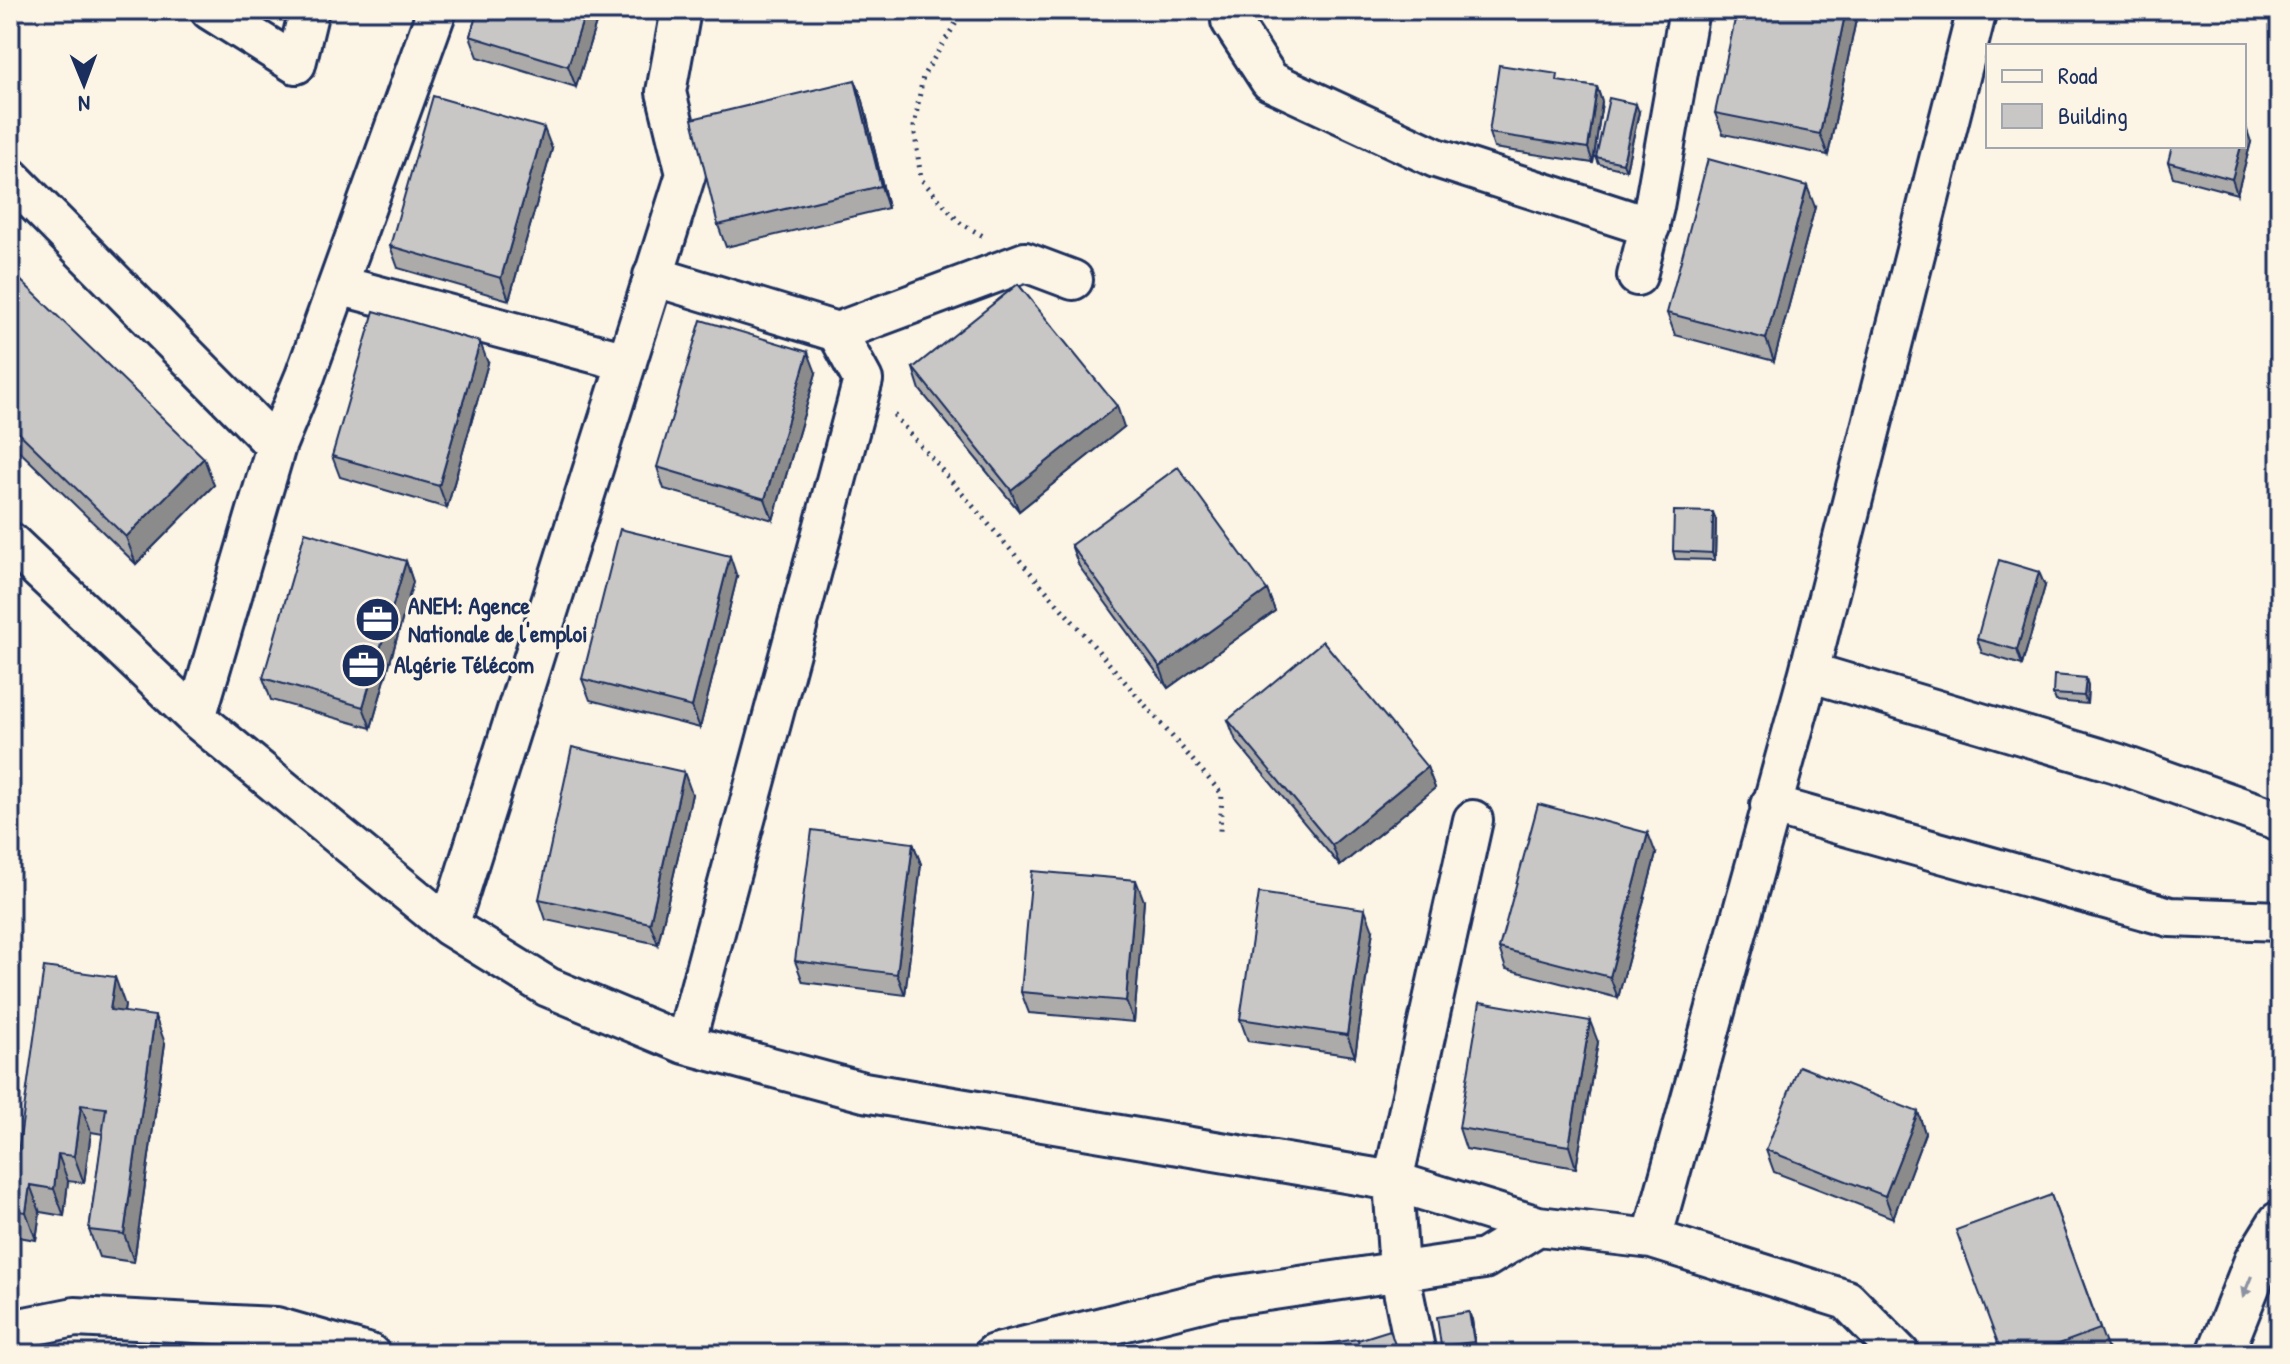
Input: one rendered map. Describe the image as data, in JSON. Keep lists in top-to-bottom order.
{
  "places": {
    "office": ["ANEM: Agence Nationale de l'emploi", "Algérie Télécom"]
  },
  "legend": ["Road", "Building"],
  "north": "bottom"
}
